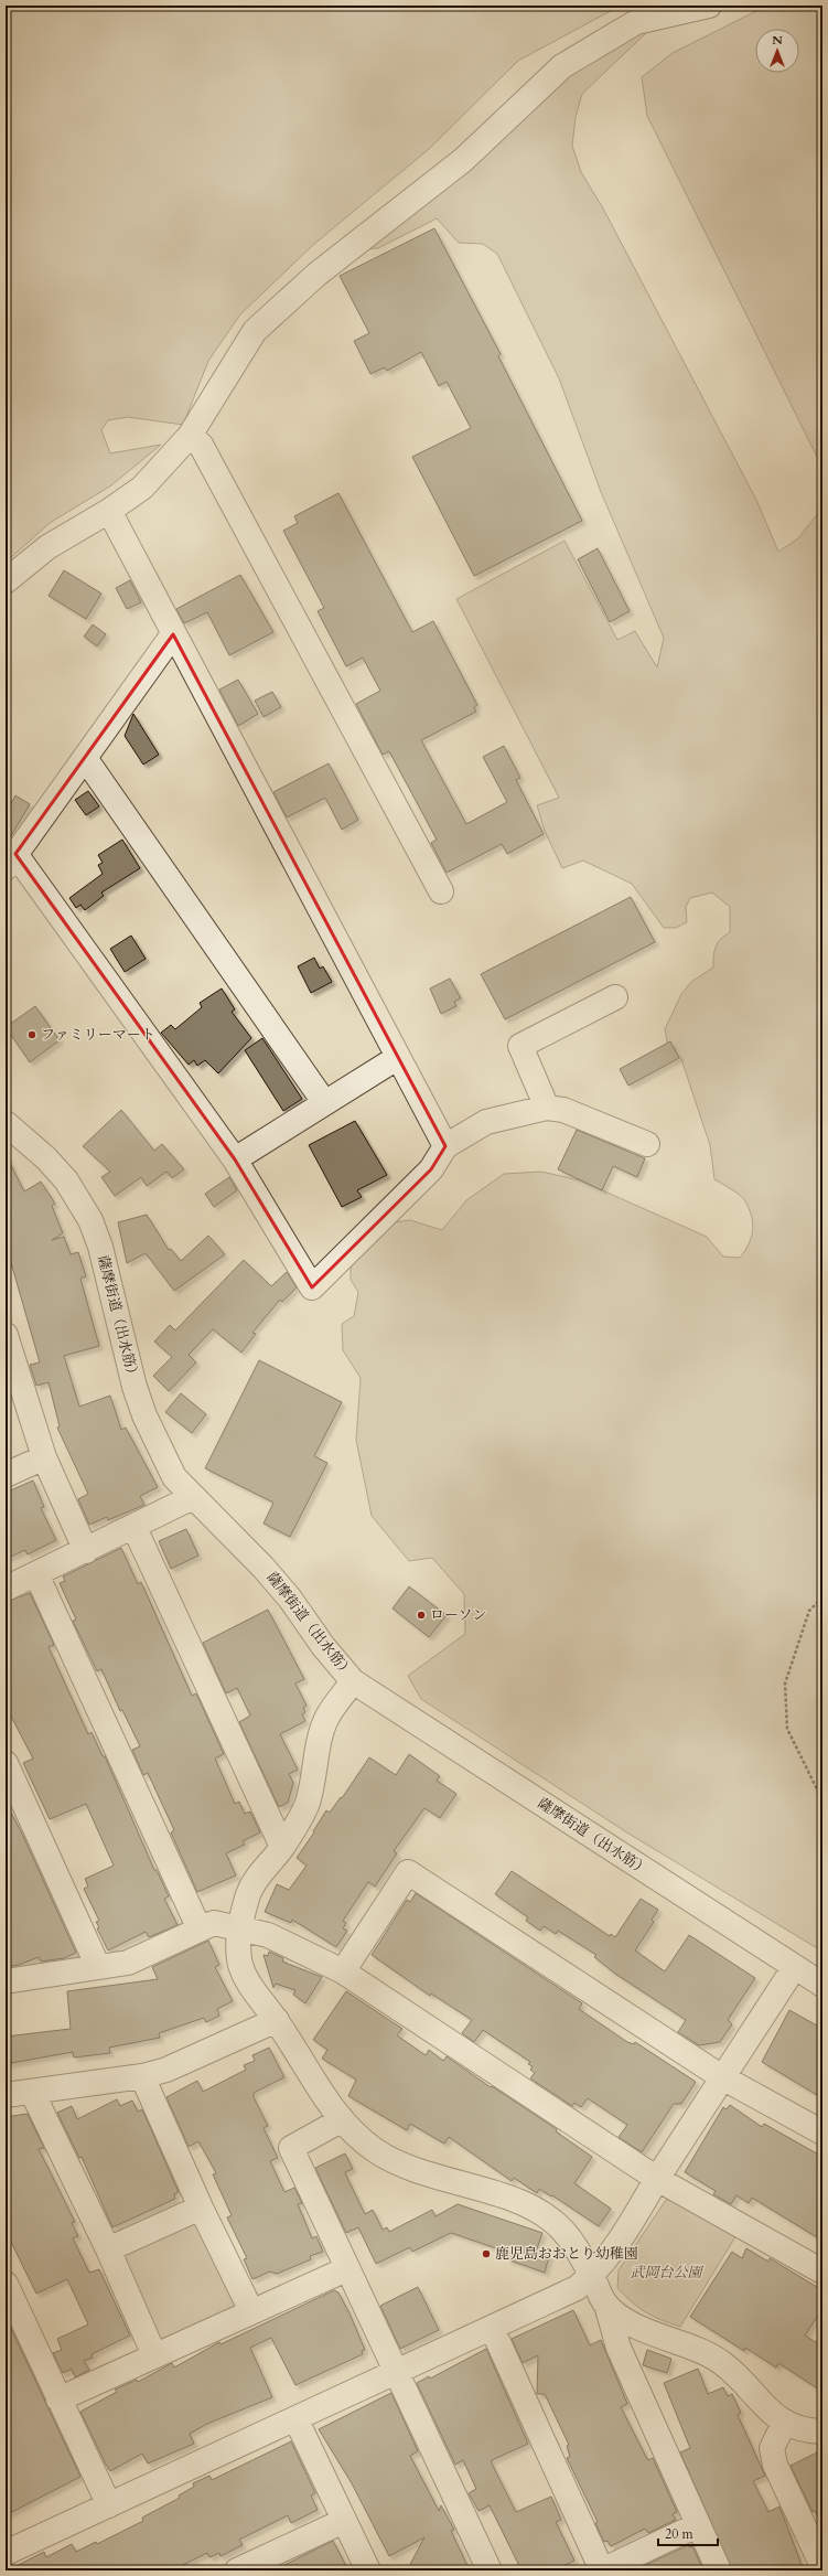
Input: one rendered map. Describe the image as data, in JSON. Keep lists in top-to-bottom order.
{
  "streets": {
    "street": ["薩摩街道（出水筋）"]
  },
  "parks": ["武岡台公園"],
  "places": ["ファミリーマート", "ローソン", "鹿児島おおとり幼稚園"],
  "scale_bar": "20 m",
  "north": "top"
}
